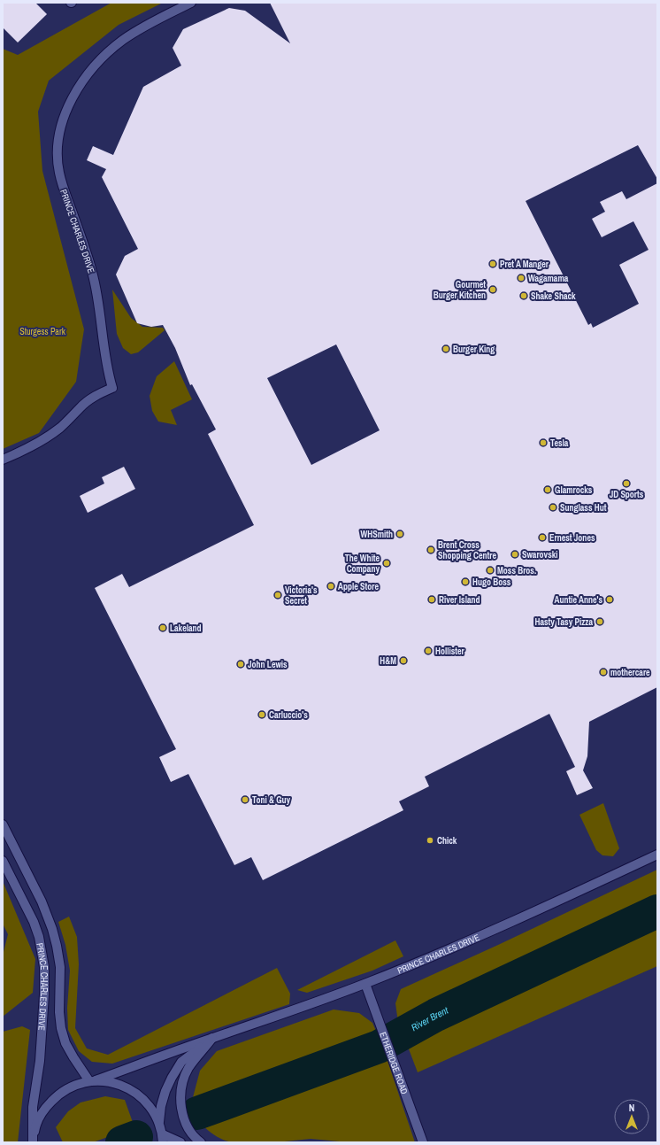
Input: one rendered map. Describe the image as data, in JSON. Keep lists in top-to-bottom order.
{
  "streets": {
    "street": ["PRINCE CHARLES DRIVE", "ETHERIDGE ROAD"]
  },
  "crossings": [
    ["PRINCE CHARLES DRIVE", "ETHERIDGE ROAD"]
  ],
  "water": ["River Brent"],
  "parks": ["Sturgess Park"],
  "places": [
    "Pret A Manger",
    "Wagamama",
    "Gourmet Burger Kitchen",
    "Shake Shack",
    "Burger King",
    "Tesla",
    "JD Sports",
    "Glamrocks",
    "Sunglass Hut",
    "WHSmith",
    "Ernest Jones",
    "Brent Cross Shopping Centre",
    "Swarovski",
    "The White Company",
    "Moss Bros.",
    "Hugo Boss",
    "Apple Store",
    "Victoria's Secret",
    "River Island",
    "Auntie Anne's",
    "Hasty Tasy Pizza",
    "Lakeland",
    "Hollister",
    "H&M",
    "John Lewis",
    "mothercare",
    "Carluccio's",
    "Toni & Guy",
    "Chick"
  ],
  "north": "top"
}
